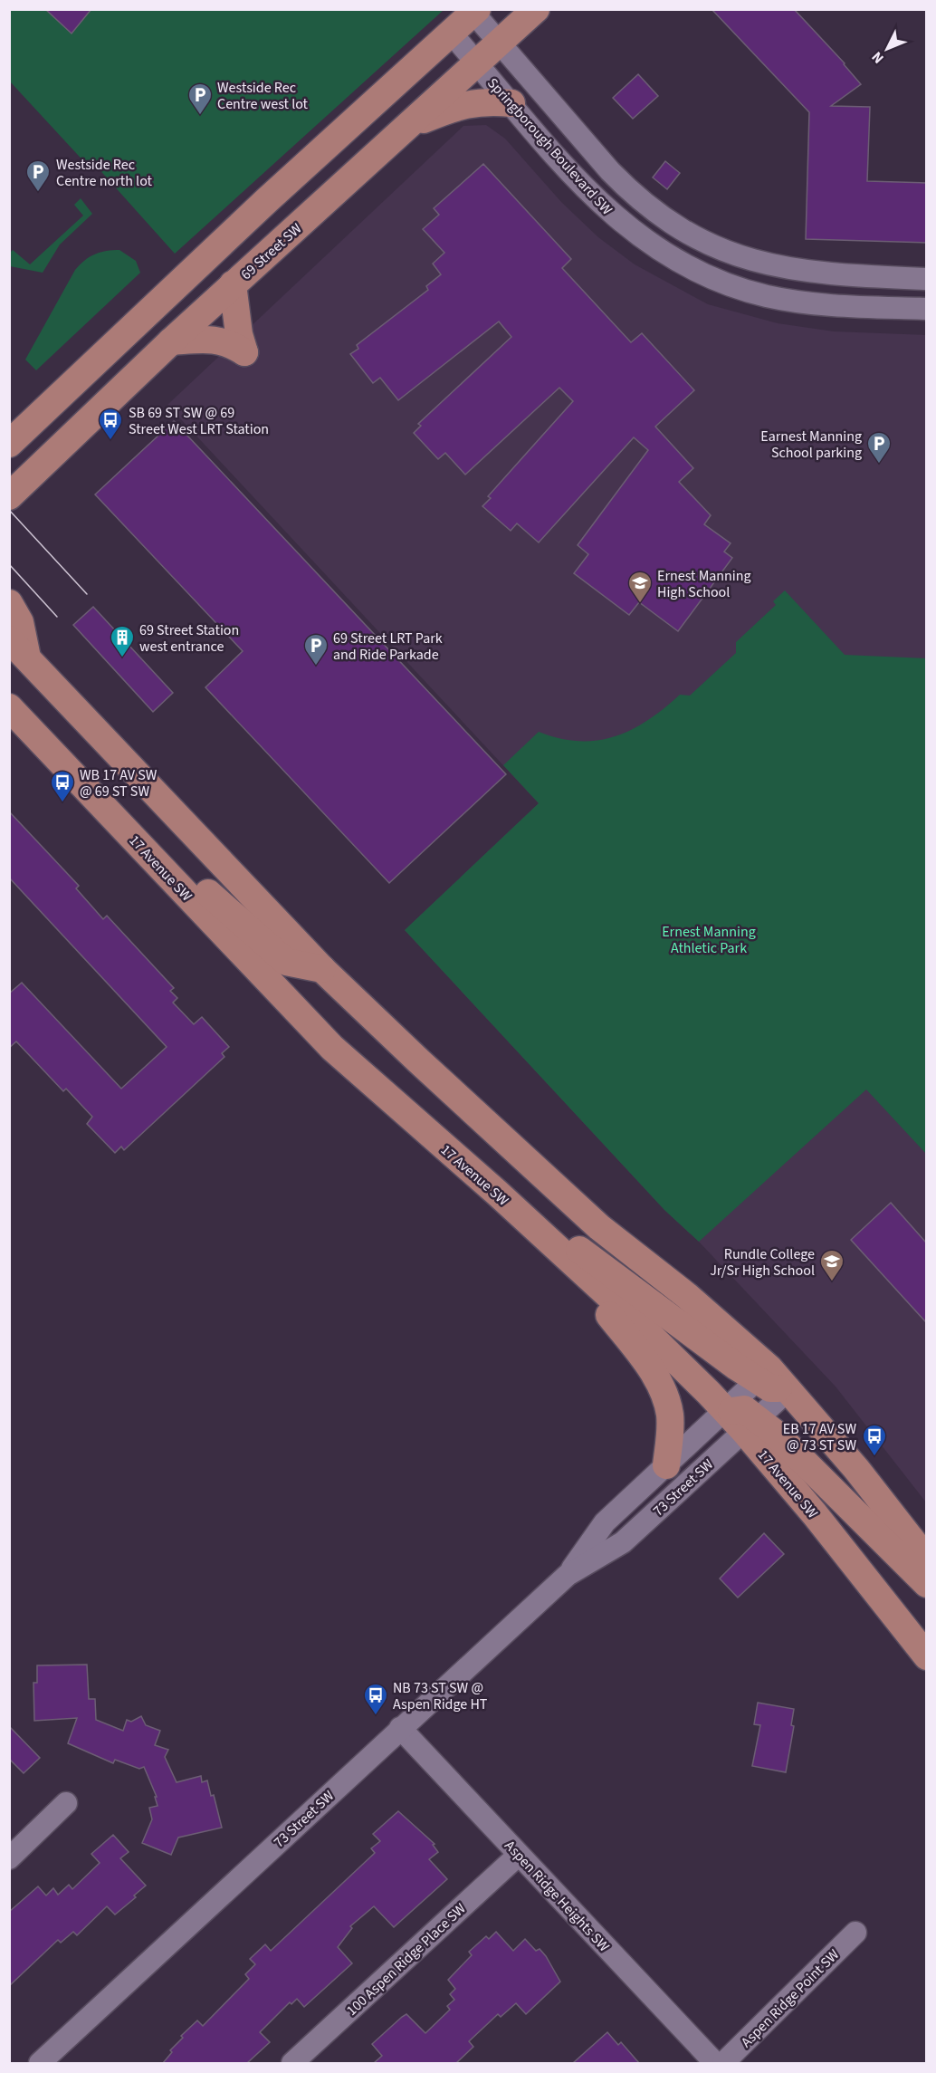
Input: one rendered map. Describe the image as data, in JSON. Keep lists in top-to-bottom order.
{
  "streets": {
    "main road": ["69 Street SW", "17 Avenue SW"],
    "street": [
      "Springborough Boulevard SW",
      "73 Street SW",
      "Aspen Ridge Heights SW",
      "100 Aspen Ridge Place SW",
      "Aspen Ridge Point SW"
    ]
  },
  "crossings": [
    ["Springborough Boulevard SW", "69 Street SW"],
    ["17 Avenue SW", "73 Street SW"],
    ["73 Street SW", "Aspen Ridge Heights SW"],
    ["Aspen Ridge Heights SW", "100 Aspen Ridge Place SW"]
  ],
  "parks": ["Ernest Manning Athletic Park"],
  "places": {
    "parking": [
      "Westside Rec Centre west lot",
      "Westside Rec Centre north lot",
      "Earnest Manning School parking",
      "69 Street LRT Park and Ride Parkade"
    ],
    "bus stop": [
      "SB 69 ST SW @ 69 Street West LRT Station",
      "WB 17 AV SW @ 69 ST SW",
      "EB 17 AV SW @ 73 ST SW",
      "NB 73 ST SW @ Aspen Ridge HT"
    ],
    "school or university": ["Ernest Manning High School", "Rundle College Jr/Sr High School"],
    "building": ["69 Street Station west entrance"]
  },
  "north": "bottom left"
}
